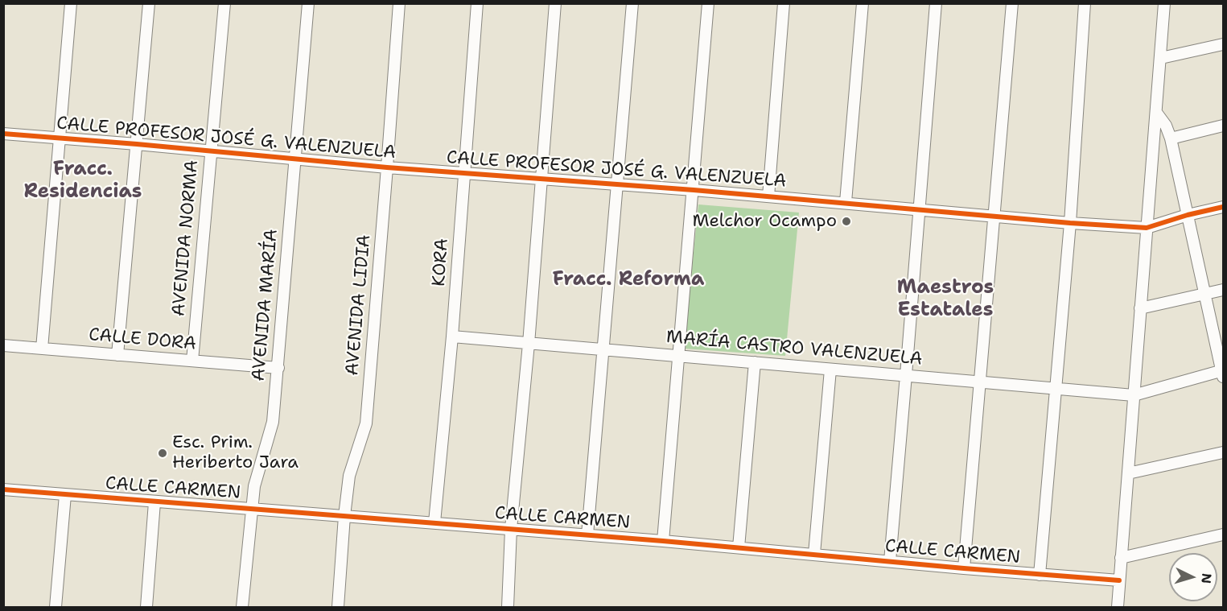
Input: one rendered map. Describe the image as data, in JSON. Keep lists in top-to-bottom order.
{
  "streets": {
    "street": [
      "CALLE PROFESOR JOSÉ G. VALENZUELA",
      "AVENIDA NORMA",
      "KORA",
      "AVENIDA MARÍA",
      "AVENIDA LIDIA",
      "CALLE DORA",
      "MARÍA CASTRO VALENZUELA",
      "CALLE CARMEN"
    ]
  },
  "crossings": [
    ["CALLE PROFESOR JOSÉ G. VALENZUELA", "AVENIDA NORMA"],
    ["CALLE PROFESOR JOSÉ G. VALENZUELA", "KORA"],
    ["CALLE PROFESOR JOSÉ G. VALENZUELA", "AVENIDA MARÍA"],
    ["CALLE PROFESOR JOSÉ G. VALENZUELA", "AVENIDA LIDIA"],
    ["AVENIDA NORMA", "CALLE DORA"],
    ["KORA", "MARÍA CASTRO VALENZUELA"],
    ["KORA", "CALLE CARMEN"],
    ["AVENIDA MARÍA", "CALLE DORA"],
    ["AVENIDA MARÍA", "CALLE CARMEN"],
    ["AVENIDA LIDIA", "CALLE CARMEN"]
  ],
  "districts": ["Fracc. Residencias", "Fracc. Reforma", "Maestros Estatales"],
  "places": ["Melchor Ocampo", "Esc. Prim. Heriberto Jara"],
  "north": "right"
}
